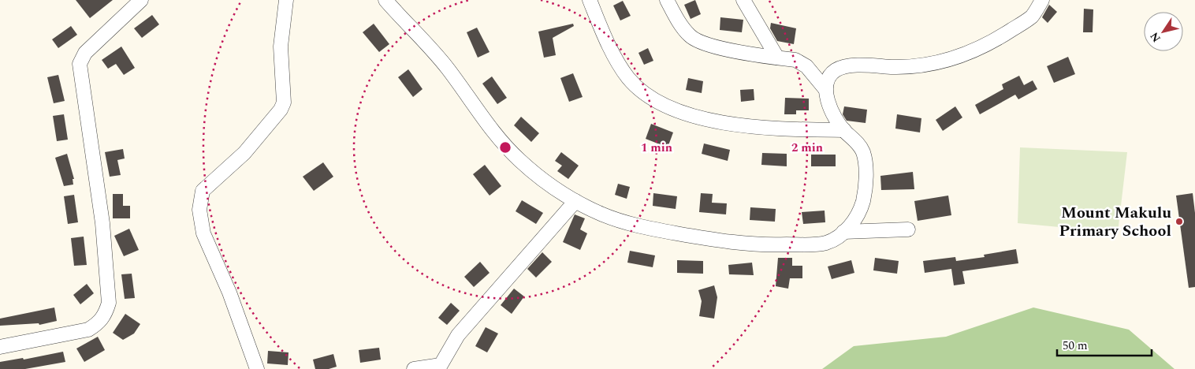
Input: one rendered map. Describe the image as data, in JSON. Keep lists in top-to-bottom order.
{
  "places": ["Mount Makulu Primary School"],
  "scale_bar": "50 m",
  "north": "bottom left",
  "rings": ["1 min", "2 min"]
}
